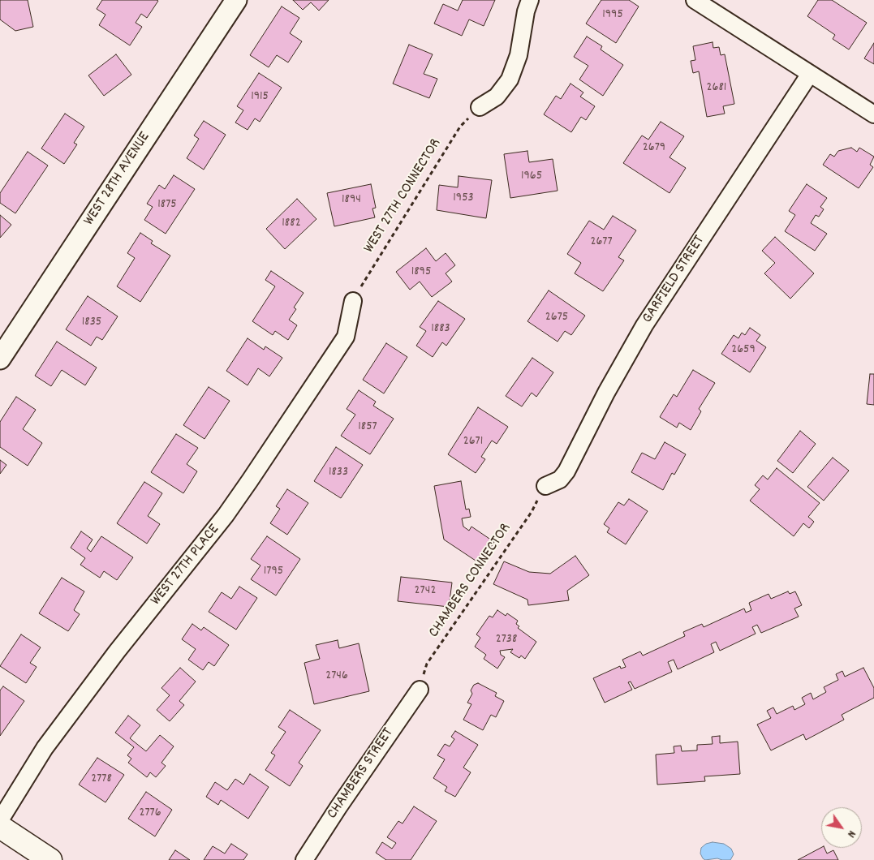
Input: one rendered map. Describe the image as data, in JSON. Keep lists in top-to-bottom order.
{
  "streets": {
    "street": [
      "WEST 28TH AVENUE",
      "GARFIELD STREET",
      "WEST 27TH PLACE",
      "CHAMBERS STREET"
    ],
    "path": ["WEST 27TH CONNECTOR", "CHAMBERS CONNECTOR"]
  },
  "crossings": [
    ["WEST 27TH CONNECTOR", "WEST 27TH PLACE"],
    ["GARFIELD STREET", "CHAMBERS CONNECTOR"],
    ["CHAMBERS CONNECTOR", "CHAMBERS STREET"]
  ],
  "house_numbers": [
    "1995",
    "2681",
    "1915",
    "2679",
    "1965",
    "1953",
    "1894",
    "1875",
    "1882",
    "2677",
    "1895",
    "2675",
    "1835",
    "1883",
    "2659",
    "1857",
    "2671",
    "1833",
    "1795",
    "2742",
    "2738",
    "2746",
    "2778",
    "2776"
  ],
  "north": "bottom right"
}
